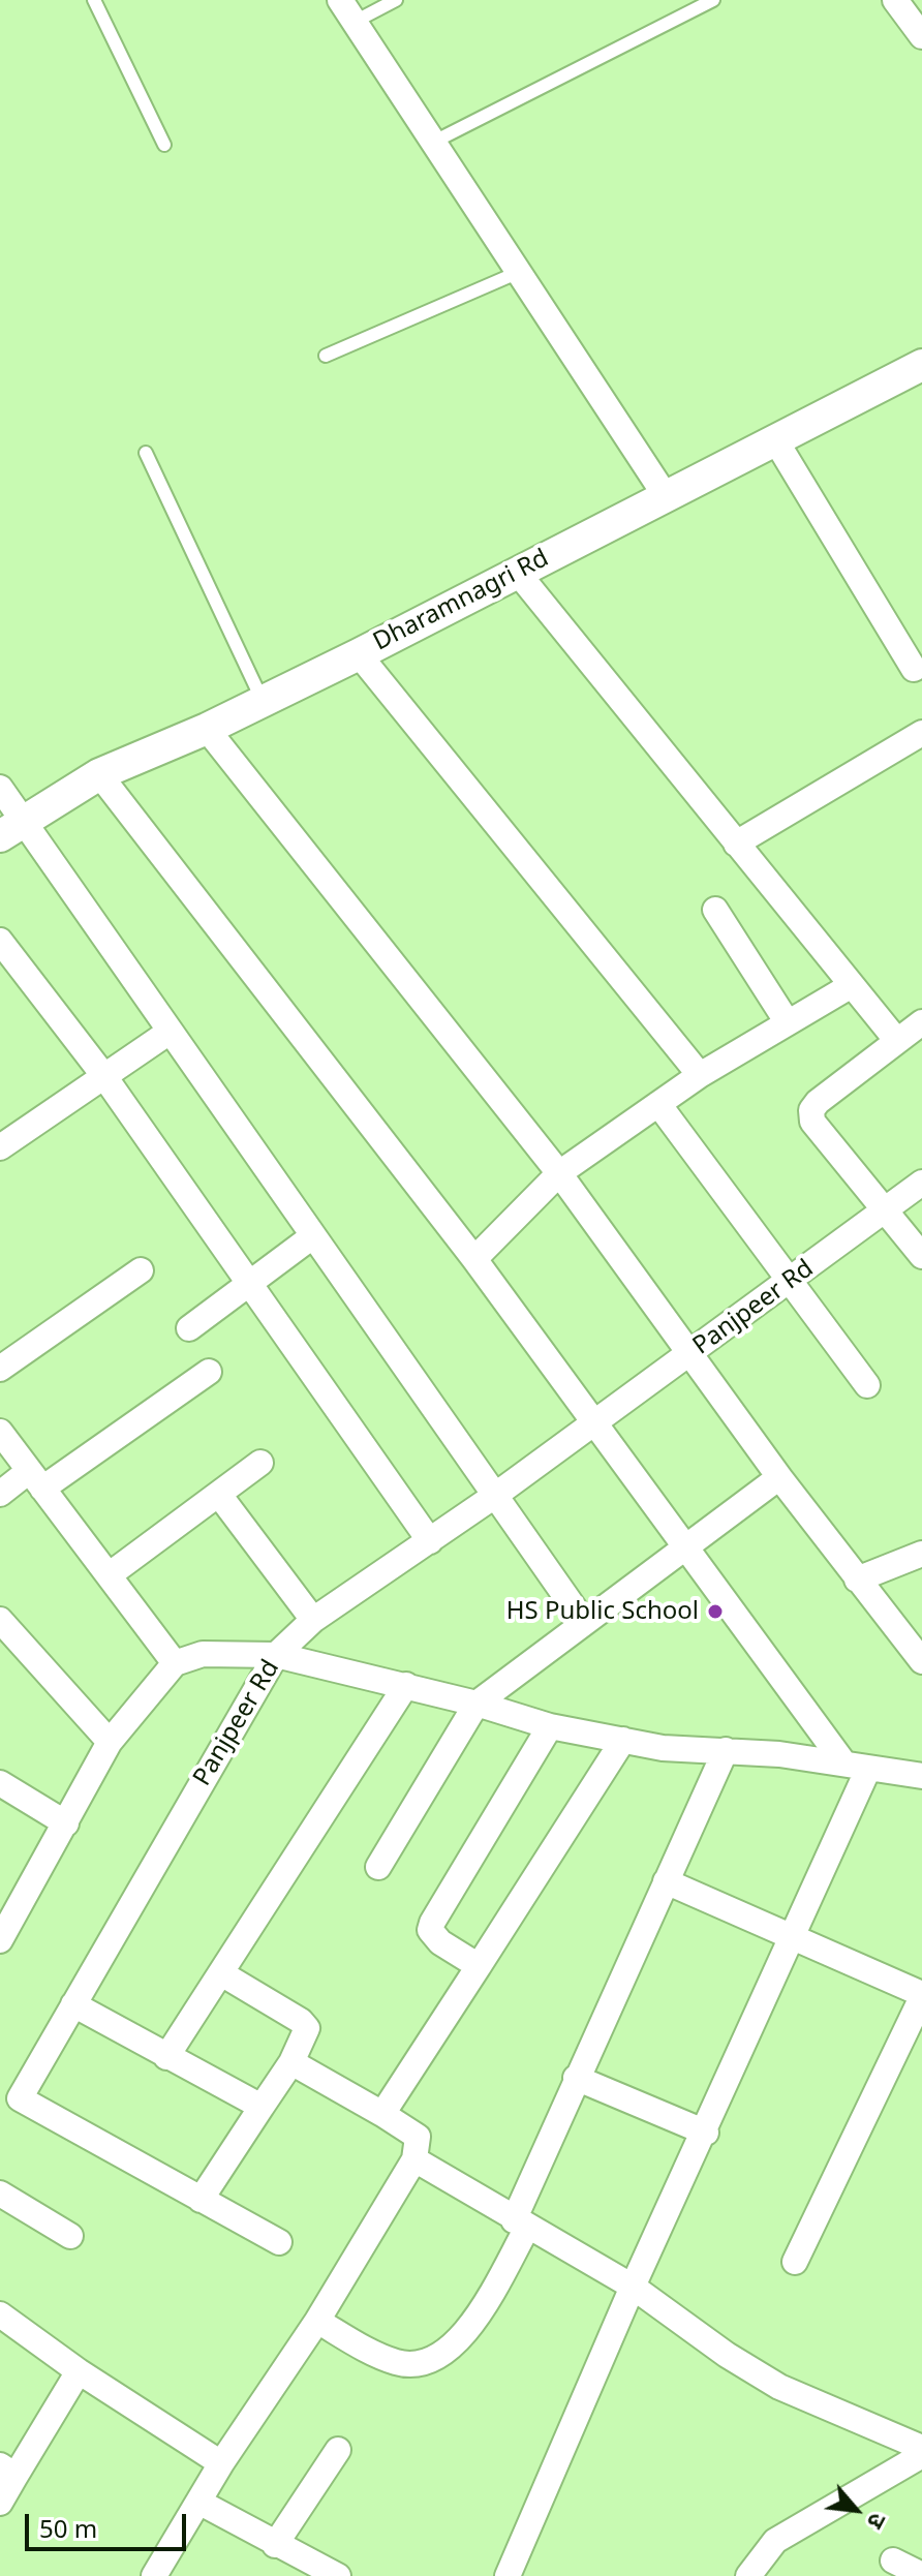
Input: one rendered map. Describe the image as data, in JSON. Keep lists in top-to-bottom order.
{
  "streets": {
    "street": ["Dharamnagri Rd", "Panjpeer Rd"]
  },
  "places": ["HS Public School"],
  "scale_bar": "50 m",
  "north": "bottom right"
}
